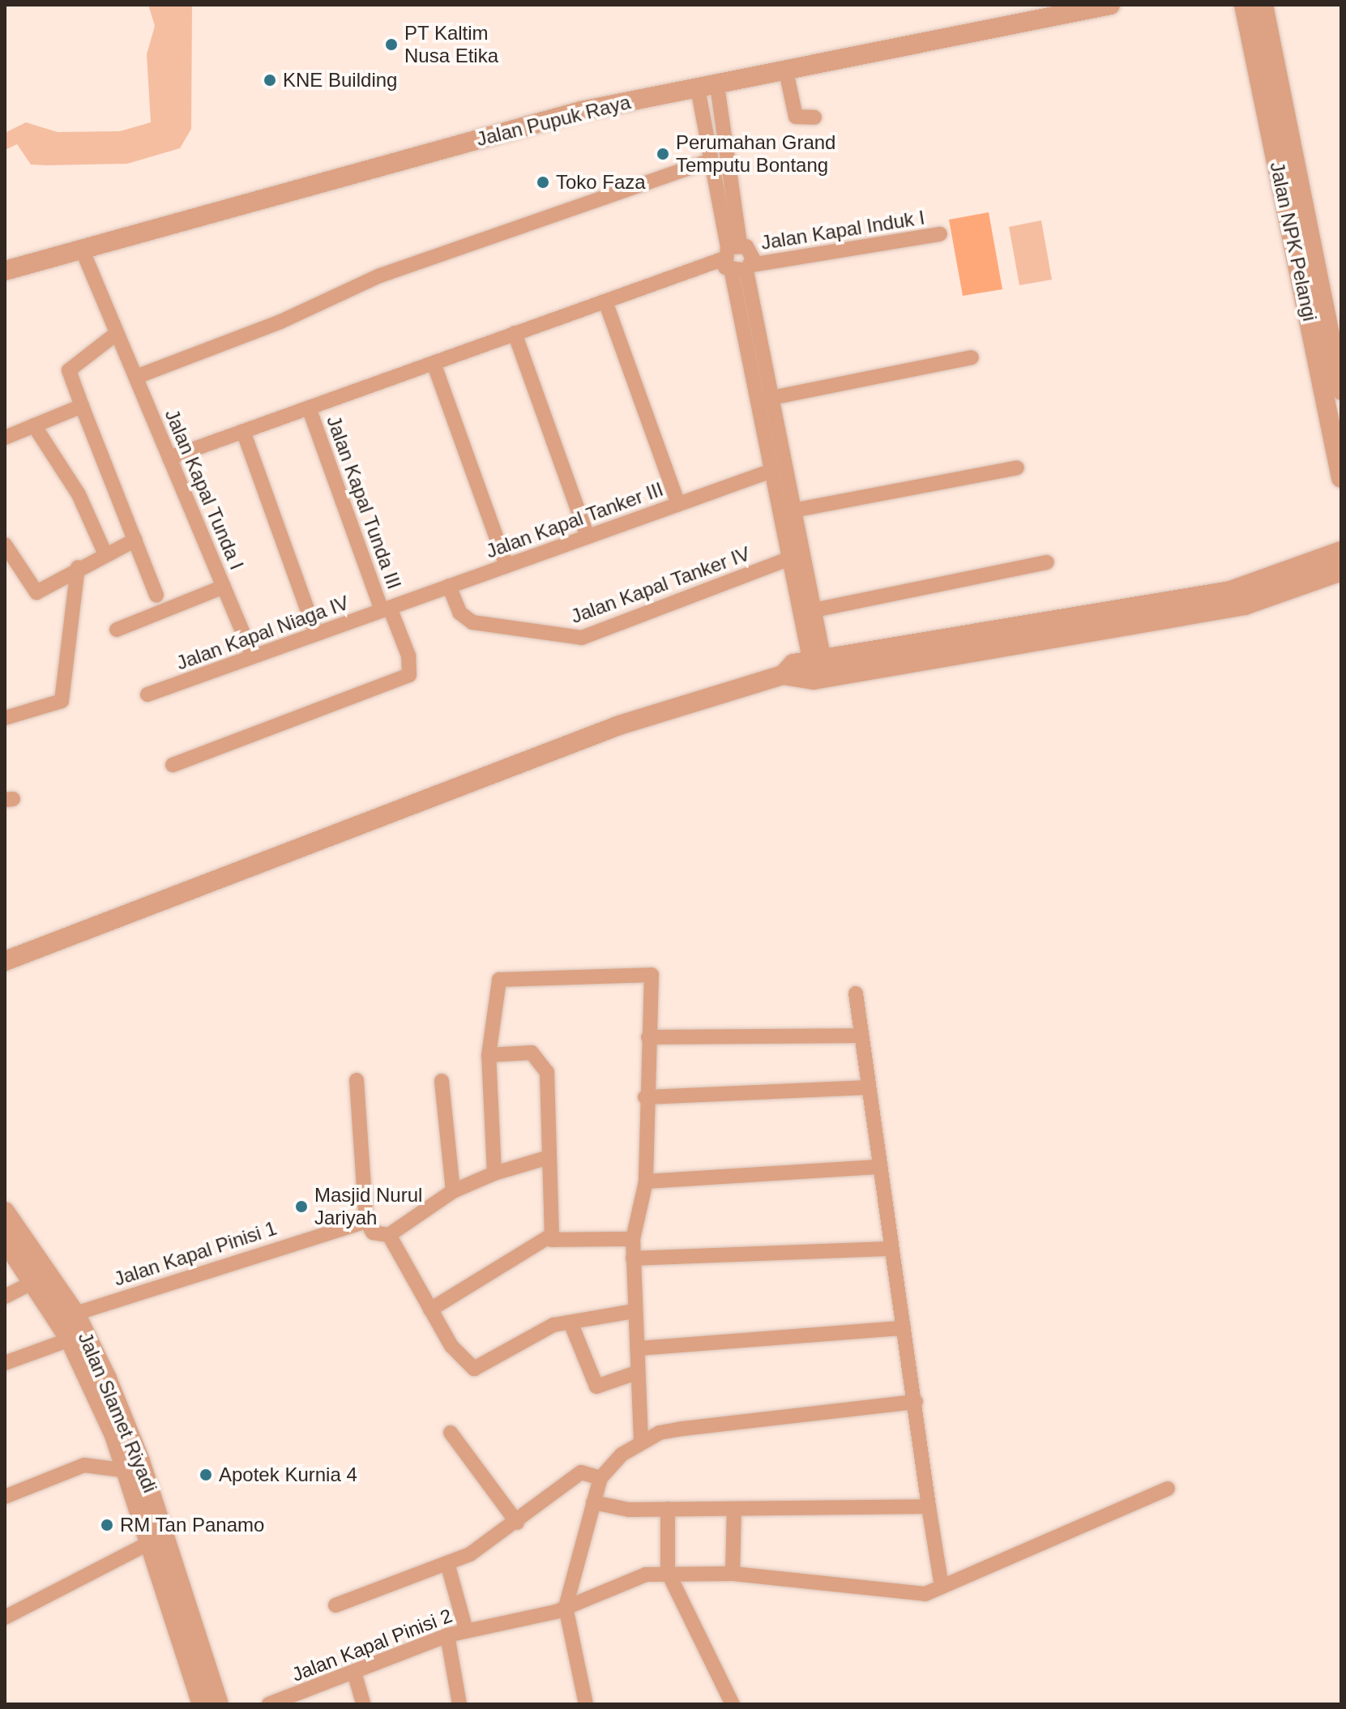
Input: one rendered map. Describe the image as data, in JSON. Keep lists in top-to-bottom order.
{
  "streets": {
    "street": [
      "Jalan Pupuk Raya",
      "Jalan Kapal Induk I",
      "Jalan NPK Pelangi",
      "Jalan Kapal Tunda I",
      "Jalan Kapal Tunda III",
      "Jalan Kapal Tanker III",
      "Jalan Kapal Tanker IV",
      "Jalan Kapal Niaga IV",
      "Jalan Kapal Pinisi 1",
      "Jalan Slamet Riyadi",
      "Jalan Kapal Pinisi 2"
    ]
  },
  "crossings": [
    ["Jalan Pupuk Raya", "Jalan Kapal Tunda I"],
    ["Jalan Kapal Tunda I", "Jalan Kapal Niaga IV"],
    ["Jalan Kapal Tunda III", "Jalan Kapal Tanker III"],
    ["Jalan Kapal Tunda III", "Jalan Kapal Niaga IV"],
    ["Jalan Kapal Tanker III", "Jalan Kapal Tanker IV"],
    ["Jalan Kapal Tanker III", "Jalan Kapal Niaga IV"],
    ["Jalan Kapal Pinisi 1", "Jalan Slamet Riyadi"]
  ],
  "places": [
    "PT Kaltim Nusa Etika",
    "KNE Building",
    "Perumahan Grand Temputu Bontang",
    "Toko Faza",
    "Masjid Nurul Jariyah",
    "Apotek Kurnia 4",
    "RM Tan Panamo"
  ]
}
